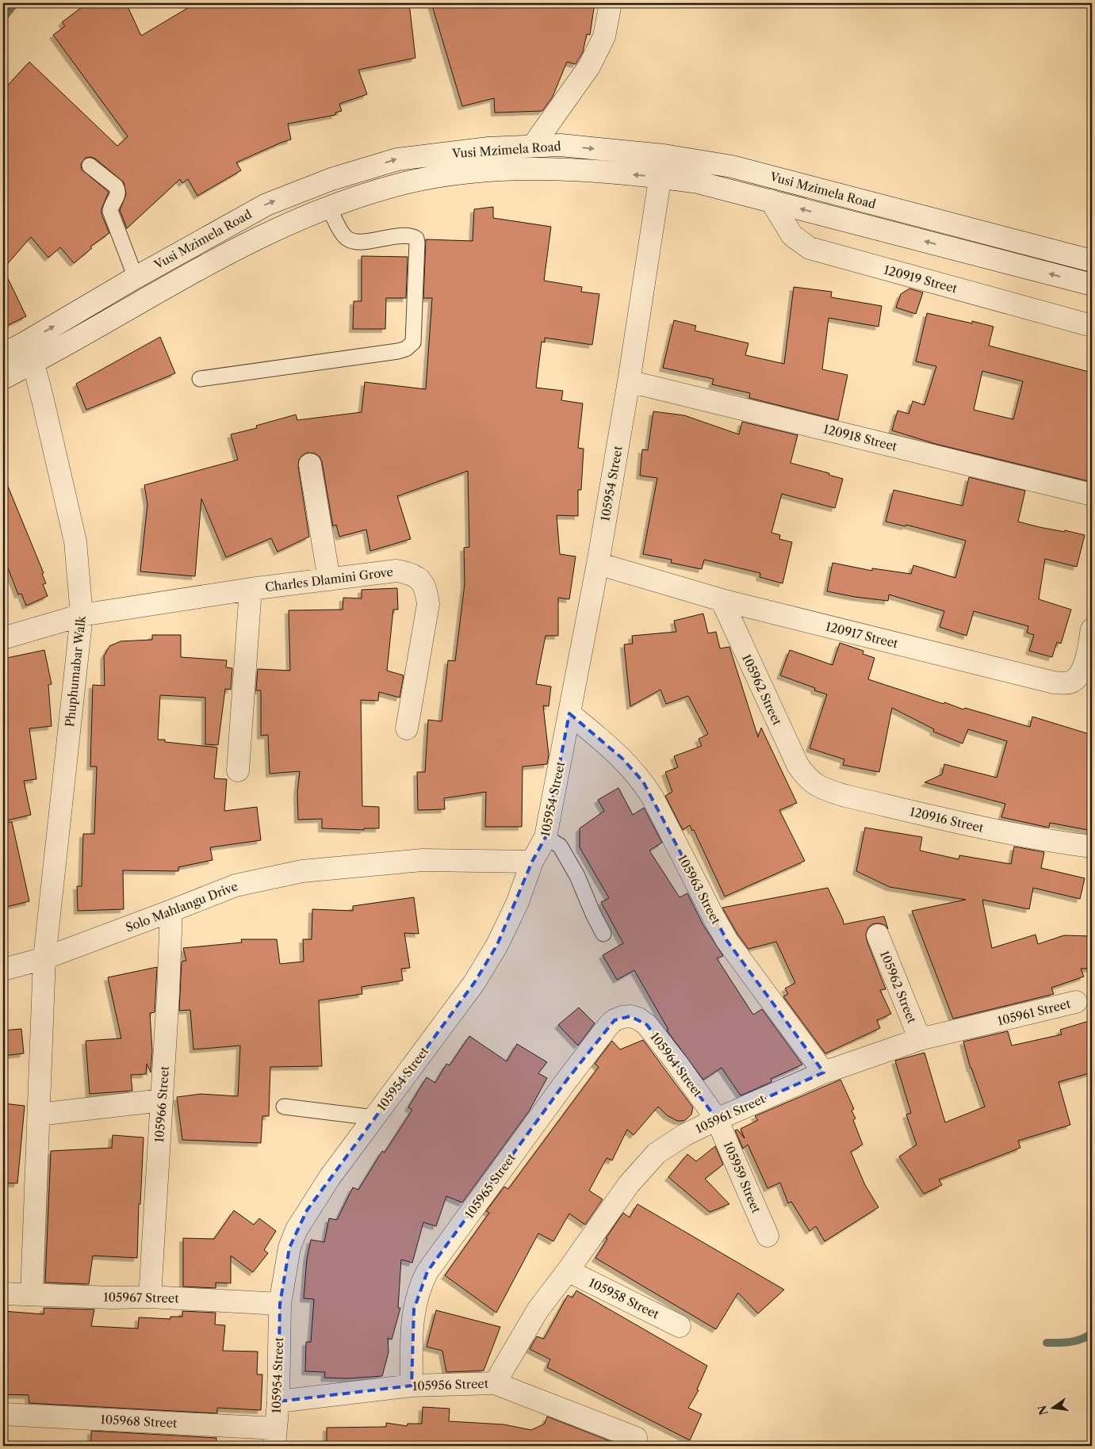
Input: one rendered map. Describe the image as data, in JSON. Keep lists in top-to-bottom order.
{
  "streets": {
    "street": [
      "Vusi Mzimela Road",
      "120919 Street",
      "120918 Street",
      "105954 Street",
      "Charles Dlamini Grove",
      "120917 Street",
      "Phuphumabar Walk",
      "105962 Street",
      "120916 Street",
      "105963 Street",
      "Solo Mahlangu Drive",
      "105961 Street",
      "105964 Street",
      "105966 Street",
      "105959 Street",
      "105965 Street",
      "105967 Street",
      "105958 Street",
      "105956 Street",
      "105968 Street"
    ]
  },
  "crossings": [
    ["Vusi Mzimela Road", "120919 Street"],
    ["Vusi Mzimela Road", "105954 Street"],
    ["Vusi Mzimela Road", "Phuphumabar Walk"],
    ["120918 Street", "105954 Street"],
    ["105954 Street", "120917 Street"],
    ["105954 Street", "105963 Street"],
    ["105954 Street", "Solo Mahlangu Drive"],
    ["105954 Street", "105967 Street"],
    ["105954 Street", "105956 Street"],
    ["105954 Street", "105968 Street"],
    ["Charles Dlamini Grove", "Phuphumabar Walk"],
    ["120917 Street", "105962 Street"],
    ["Phuphumabar Walk", "Solo Mahlangu Drive"],
    ["105962 Street", "120916 Street"],
    ["105962 Street", "105961 Street"],
    ["105963 Street", "105961 Street"],
    ["Solo Mahlangu Drive", "105966 Street"],
    ["105961 Street", "105964 Street"],
    ["105961 Street", "105959 Street"],
    ["105961 Street", "105958 Street"],
    ["105961 Street", "105956 Street"],
    ["105964 Street", "105959 Street"],
    ["105964 Street", "105965 Street"],
    ["105966 Street", "105967 Street"],
    ["105965 Street", "105956 Street"]
  ],
  "north": "left"
}
